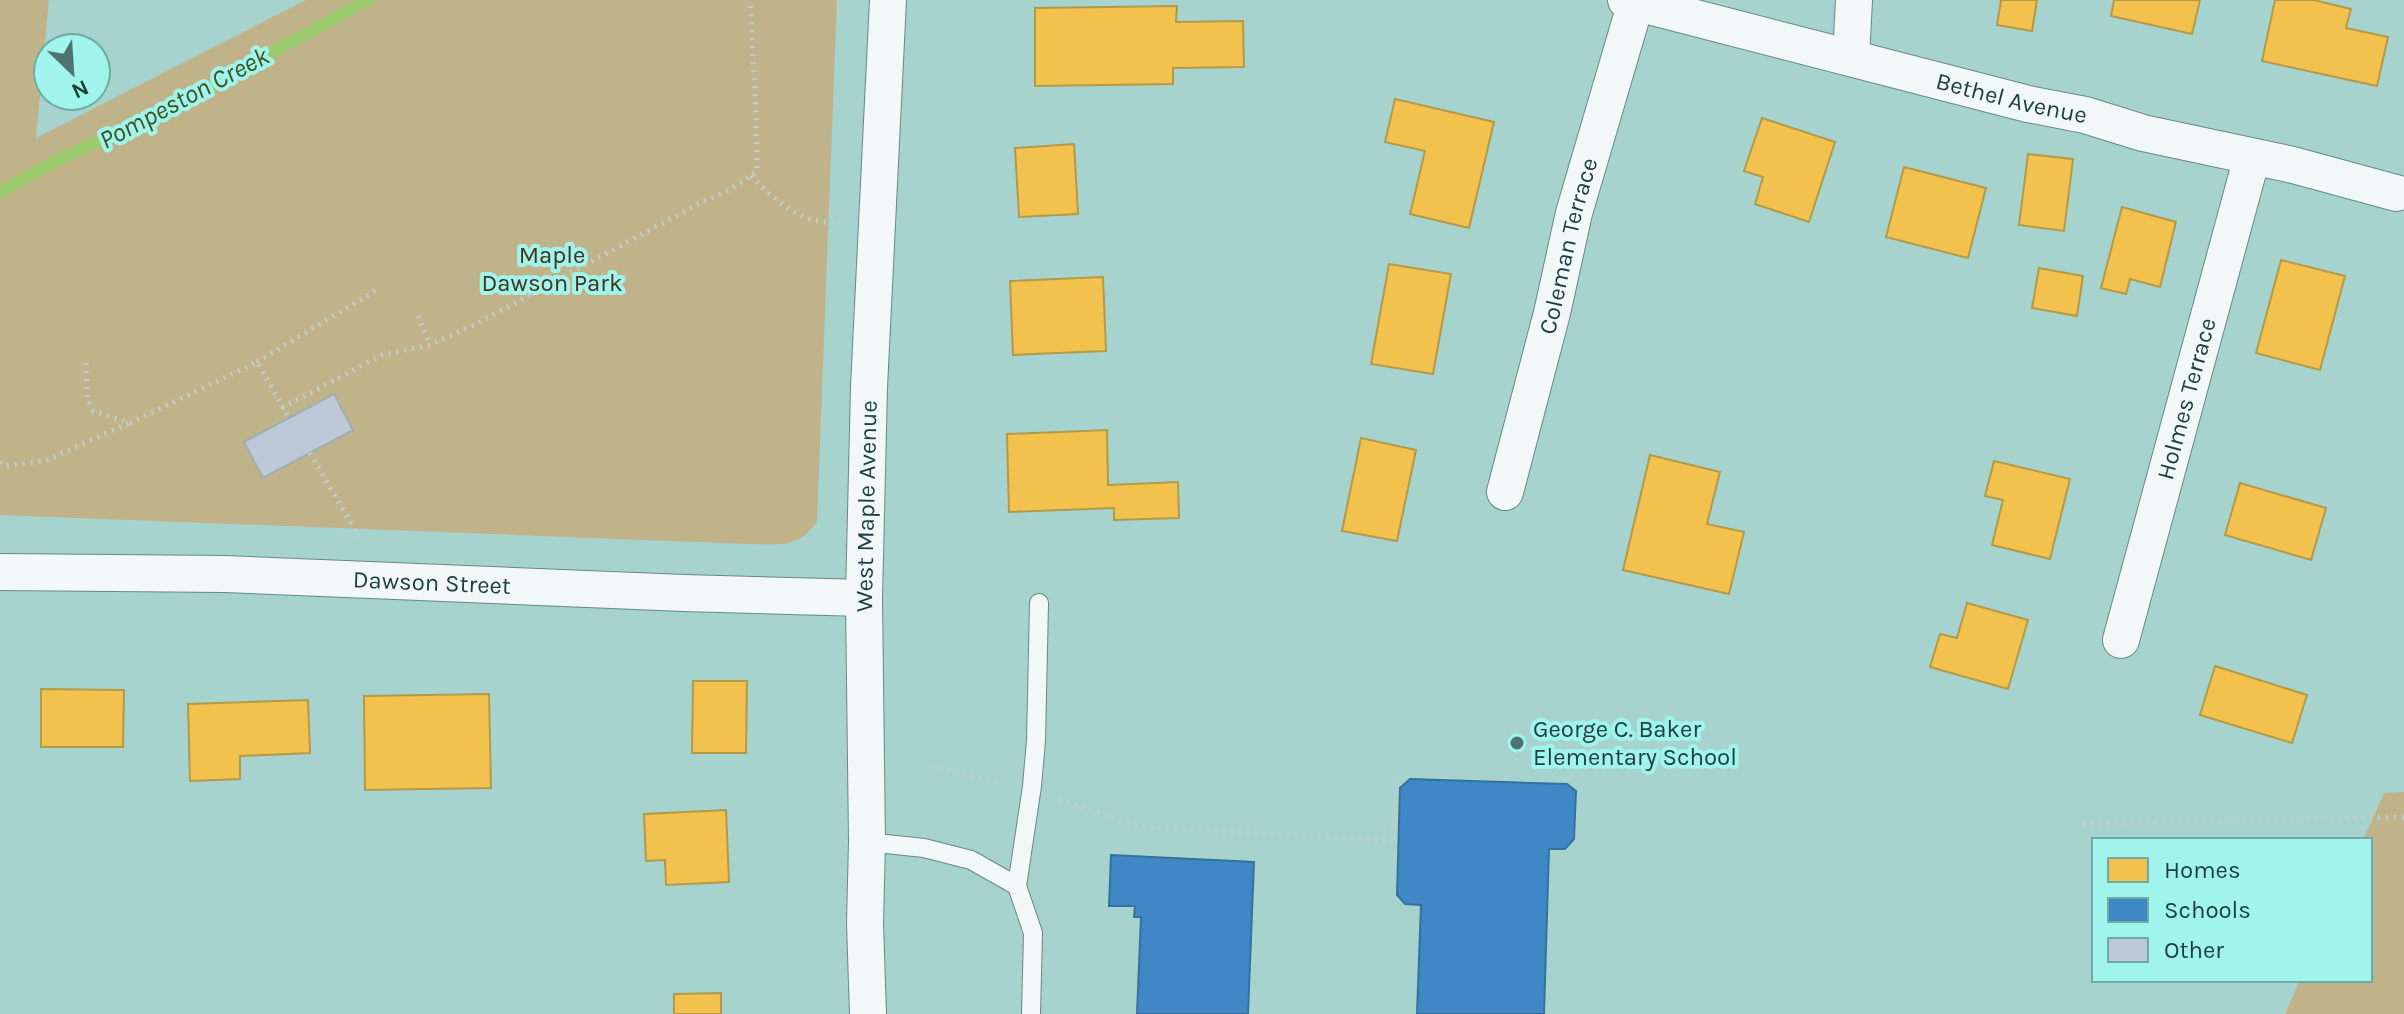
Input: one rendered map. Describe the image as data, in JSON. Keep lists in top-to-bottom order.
{
  "streets": {
    "street": [
      "Bethel Avenue",
      "Coleman Terrace",
      "Holmes Terrace",
      "West Maple Avenue",
      "Dawson Street"
    ]
  },
  "crossings": [
    ["Bethel Avenue", "Coleman Terrace"],
    ["Bethel Avenue", "Holmes Terrace"],
    ["West Maple Avenue", "Dawson Street"]
  ],
  "water": ["Pompeston Creek"],
  "parks": ["Maple Dawson Park"],
  "places": ["George C. Baker Elementary School"],
  "legend": ["Homes", "Schools", "Other"],
  "north": "bottom right"
}
